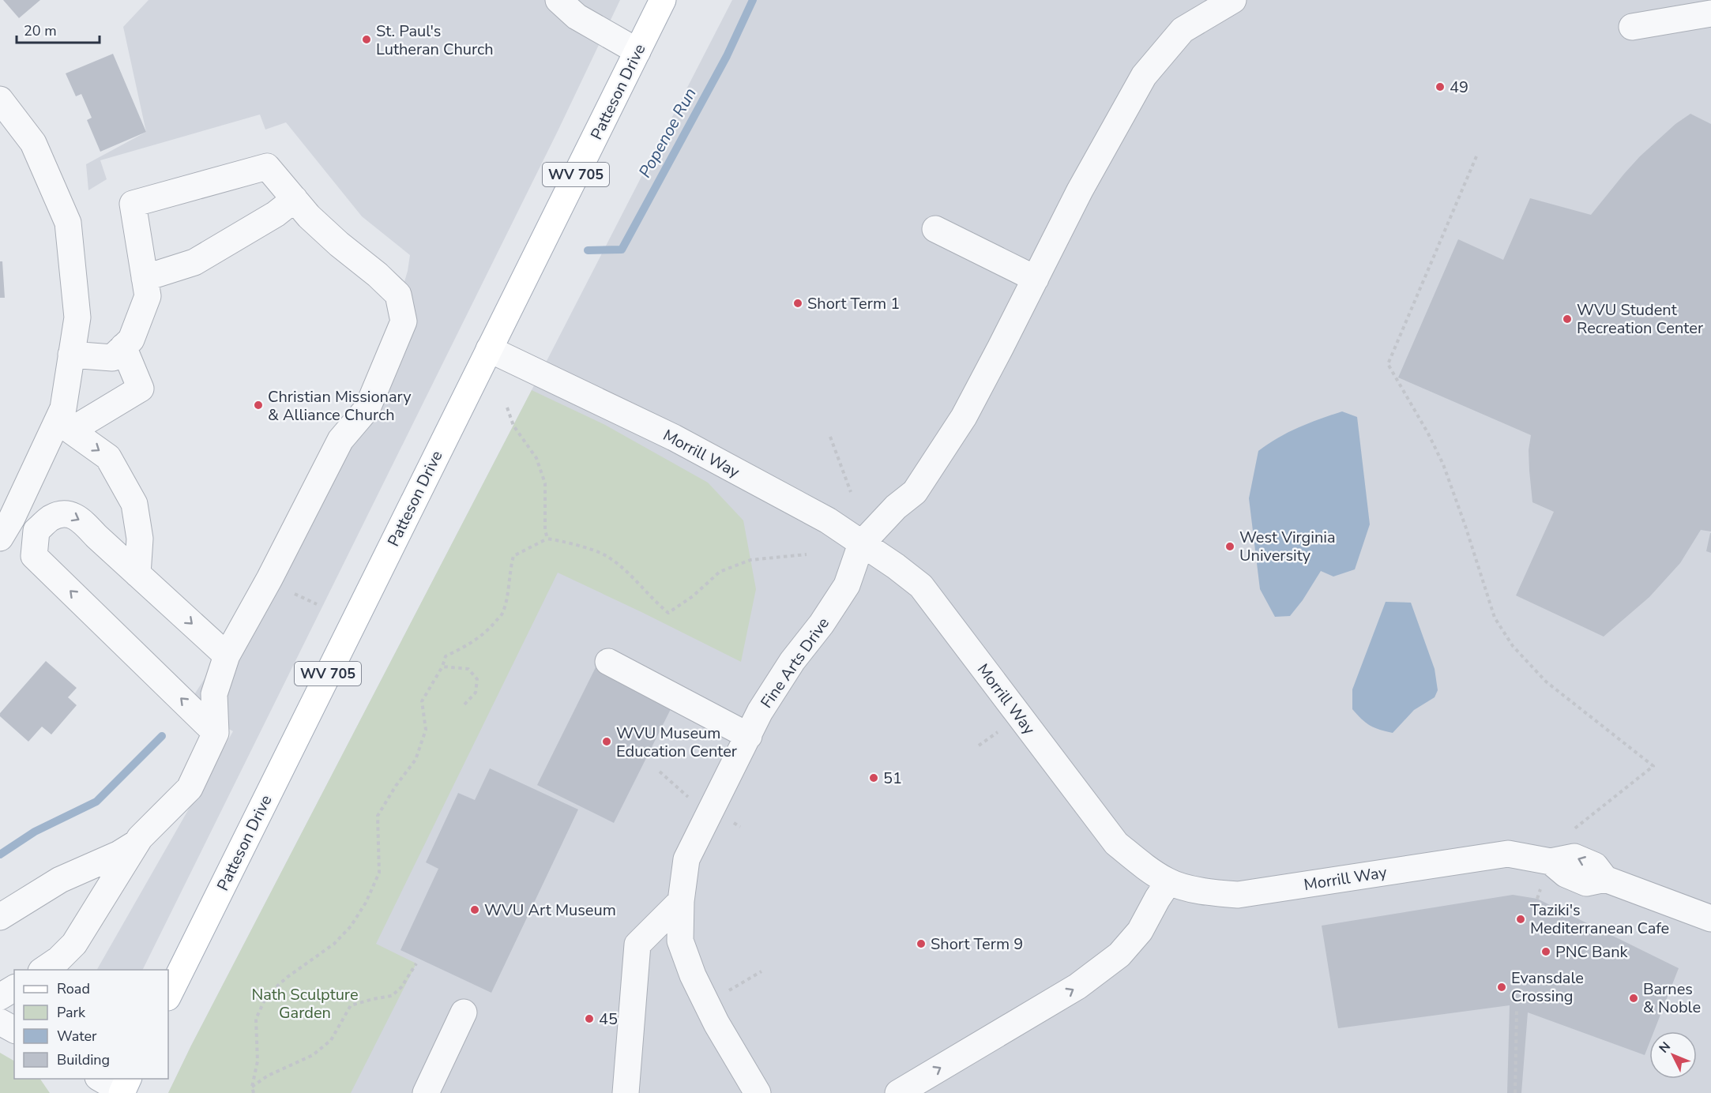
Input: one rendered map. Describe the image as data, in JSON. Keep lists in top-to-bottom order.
{
  "streets": {
    "main road": ["Patteson Drive", "WV 705"],
    "street": ["Morrill Way", "Fine Arts Drive"]
  },
  "crossings": [
    ["Patteson Drive", "Morrill Way"],
    ["Morrill Way", "Fine Arts Drive"]
  ],
  "water": ["Popenoe Run"],
  "parks": ["Nath Sculpture Garden"],
  "places": [
    "St. Paul's Lutheran Church",
    "49",
    "Short Term 1",
    "WVU Student Recreation Center",
    "Christian Missionary & Alliance Church",
    "West Virginia University",
    "WVU Museum Education Center",
    "51",
    "WVU Art Museum",
    "Taziki's Mediterranean Cafe",
    "Short Term 9",
    "PNC Bank",
    "Evansdale Crossing",
    "Barnes & Noble",
    "45"
  ],
  "legend": [
    "Road",
    "Park",
    "Water",
    "Building"
  ],
  "scale_bar": "20 m",
  "north": "top left"
}
